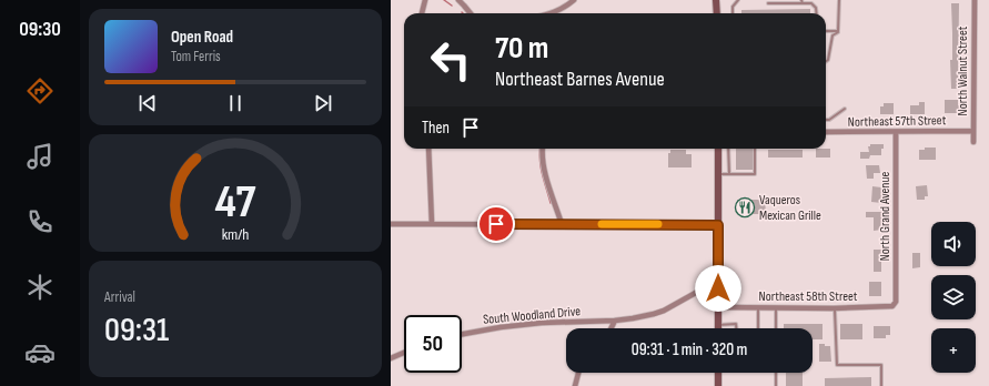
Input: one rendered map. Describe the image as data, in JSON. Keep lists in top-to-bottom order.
{
  "streets": {
    "street": [
      "North Walnut Street",
      "Northeast 57th Street",
      "North Grand Avenue",
      "Northeast 58th Street",
      "South Woodland Drive"
    ]
  },
  "crossings": [
    ["North Walnut Street", "Northeast 57th Street"],
    ["Northeast 57th Street", "North Grand Avenue"],
    ["North Grand Avenue", "Northeast 58th Street"]
  ],
  "places": {
    "restaurant": ["Vaqueros Mexican Grille"]
  },
  "page": {
    "tabs": "09:30",
    "turn": ["70 m", "Northeast Barnes Avenue"],
    "song": ["Open Road", "Tom Ferris"],
    "then": "Then",
    "map_buttons": "+",
    "tile": ["Arrival", "09:31"],
    "limit": "50",
    "trip": "09:31 · 1 min · 320 m",
    "gauge": ["47", "km/h"]
  }
}
